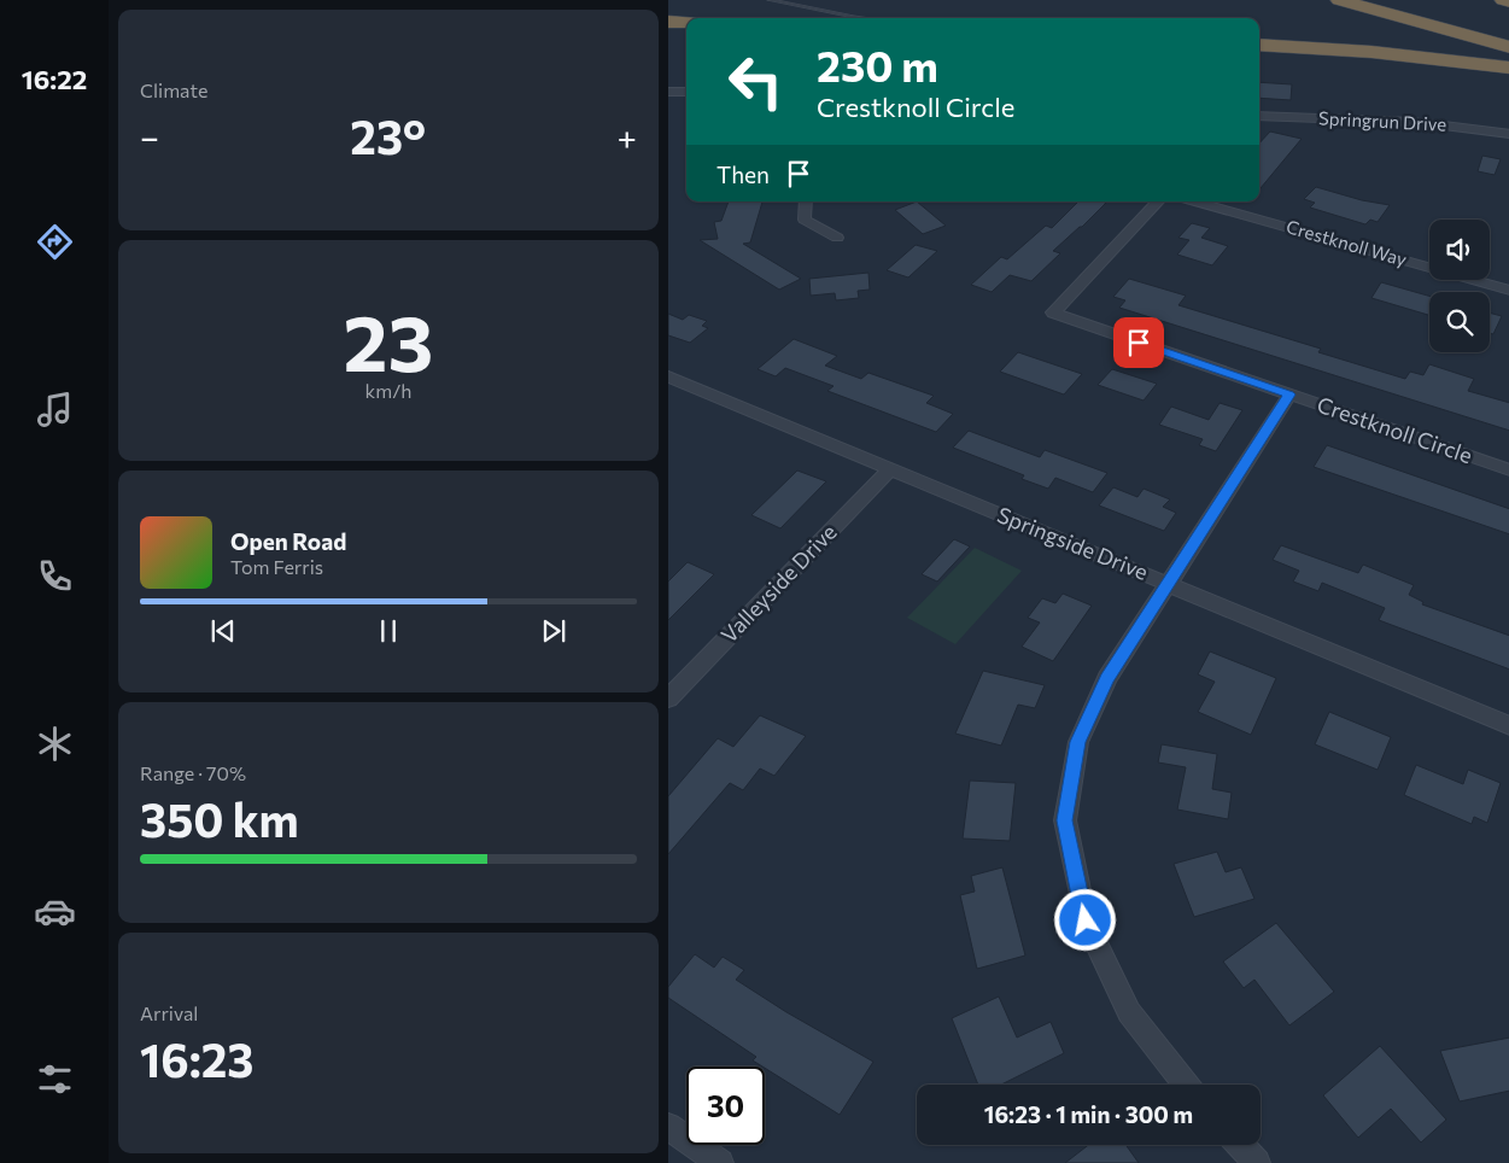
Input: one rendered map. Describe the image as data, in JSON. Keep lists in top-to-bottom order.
{
  "streets": {
    "street": [
      "Springrun Drive",
      "Crestknoll Way",
      "Crestknoll Circle",
      "Springside Drive",
      "Valleyside Drive"
    ]
  },
  "crossings": [
    ["Springside Drive", "Valleyside Drive"]
  ],
  "page": {
    "tabs": "16:22",
    "tile": [
      "Climate",
      ["23", "km/h"],
      ["Range · 70%", "350 km"],
      ["Arrival", "16:23"]
    ],
    "turn": ["230 m", "Crestknoll Circle"],
    "heat": ["−", "23°", "+"],
    "then": "Then",
    "song": ["Open Road", "Tom Ferris"],
    "limit": "30",
    "trip": "16:23 · 1 min · 300 m"
  }
}
